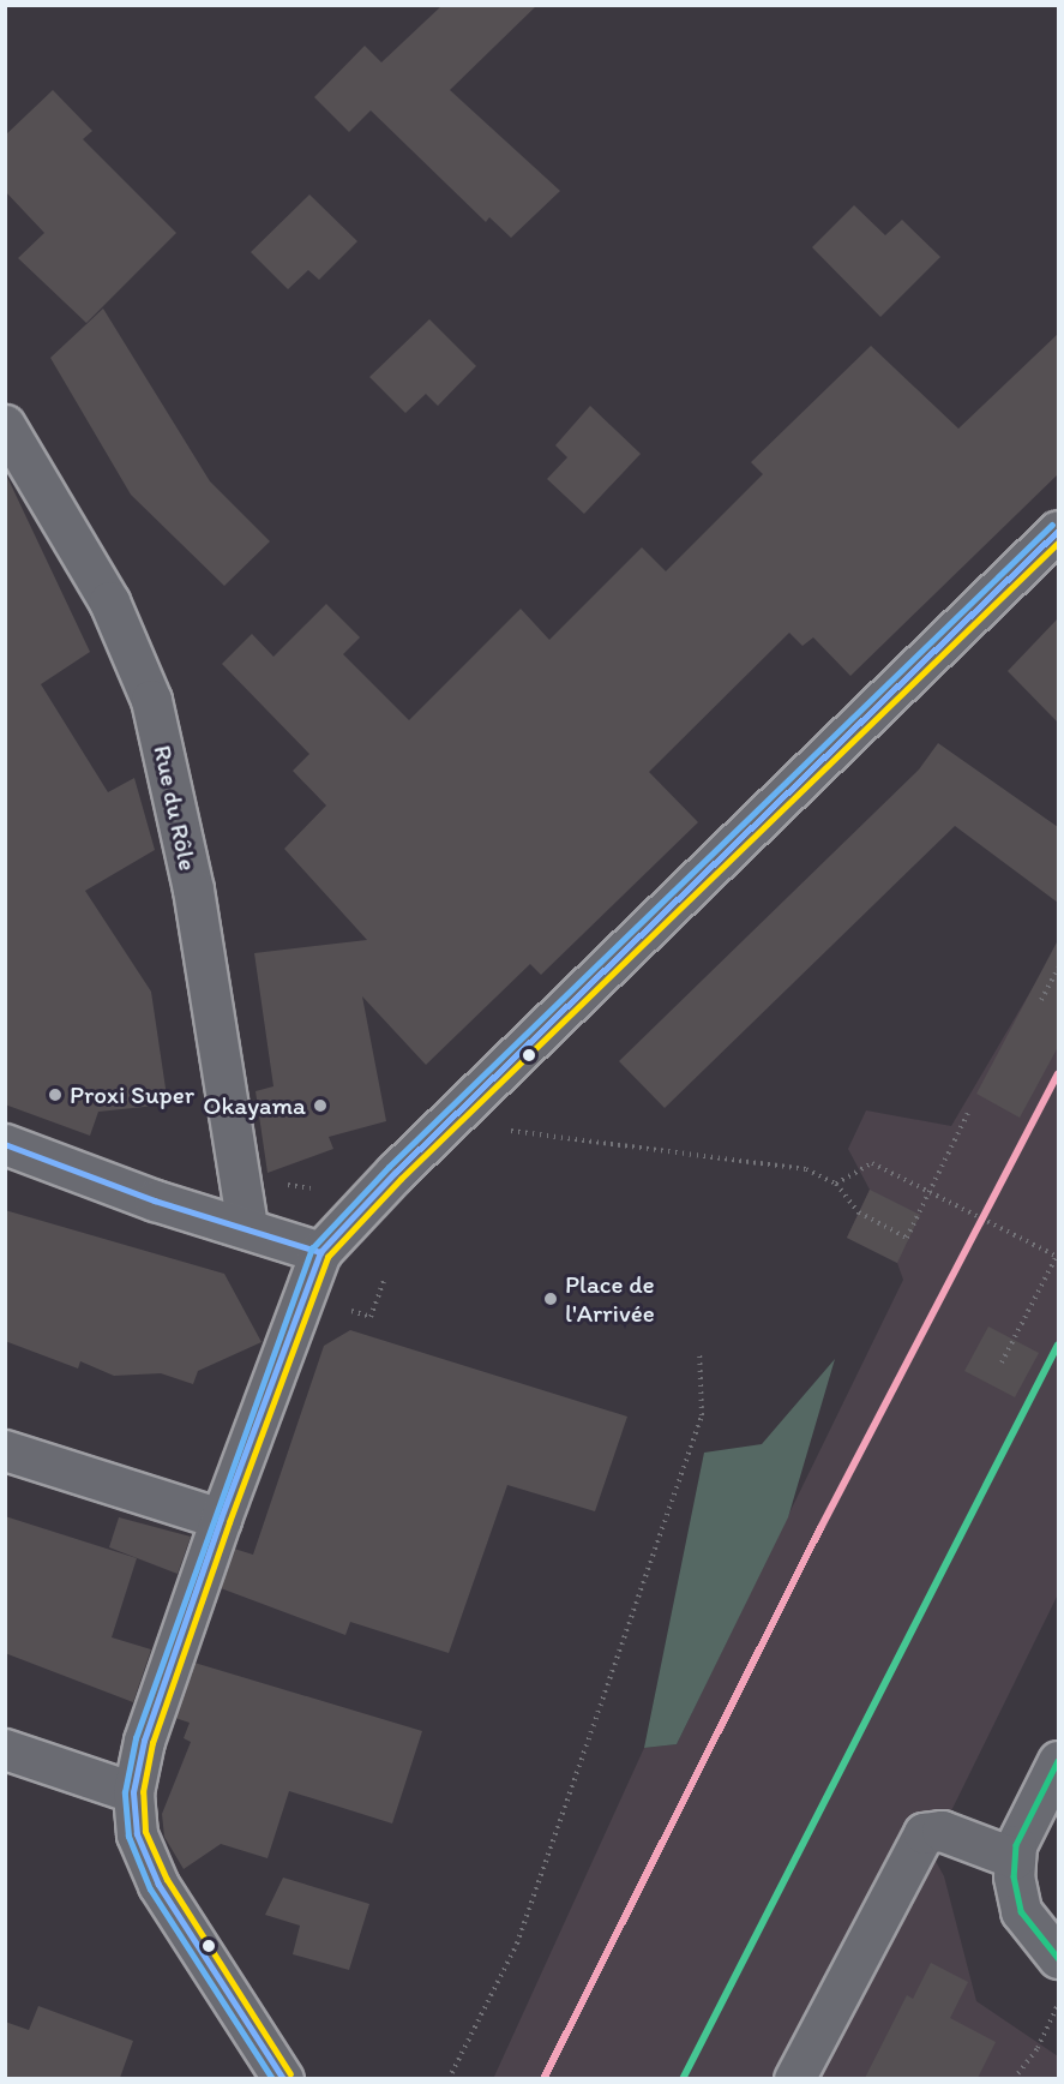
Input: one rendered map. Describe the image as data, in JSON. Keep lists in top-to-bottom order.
{
  "streets": {
    "street": ["Rue du Rôle"]
  },
  "places": ["Proxi Super", "Okayama", "Place de l'Arrivée"]
}
